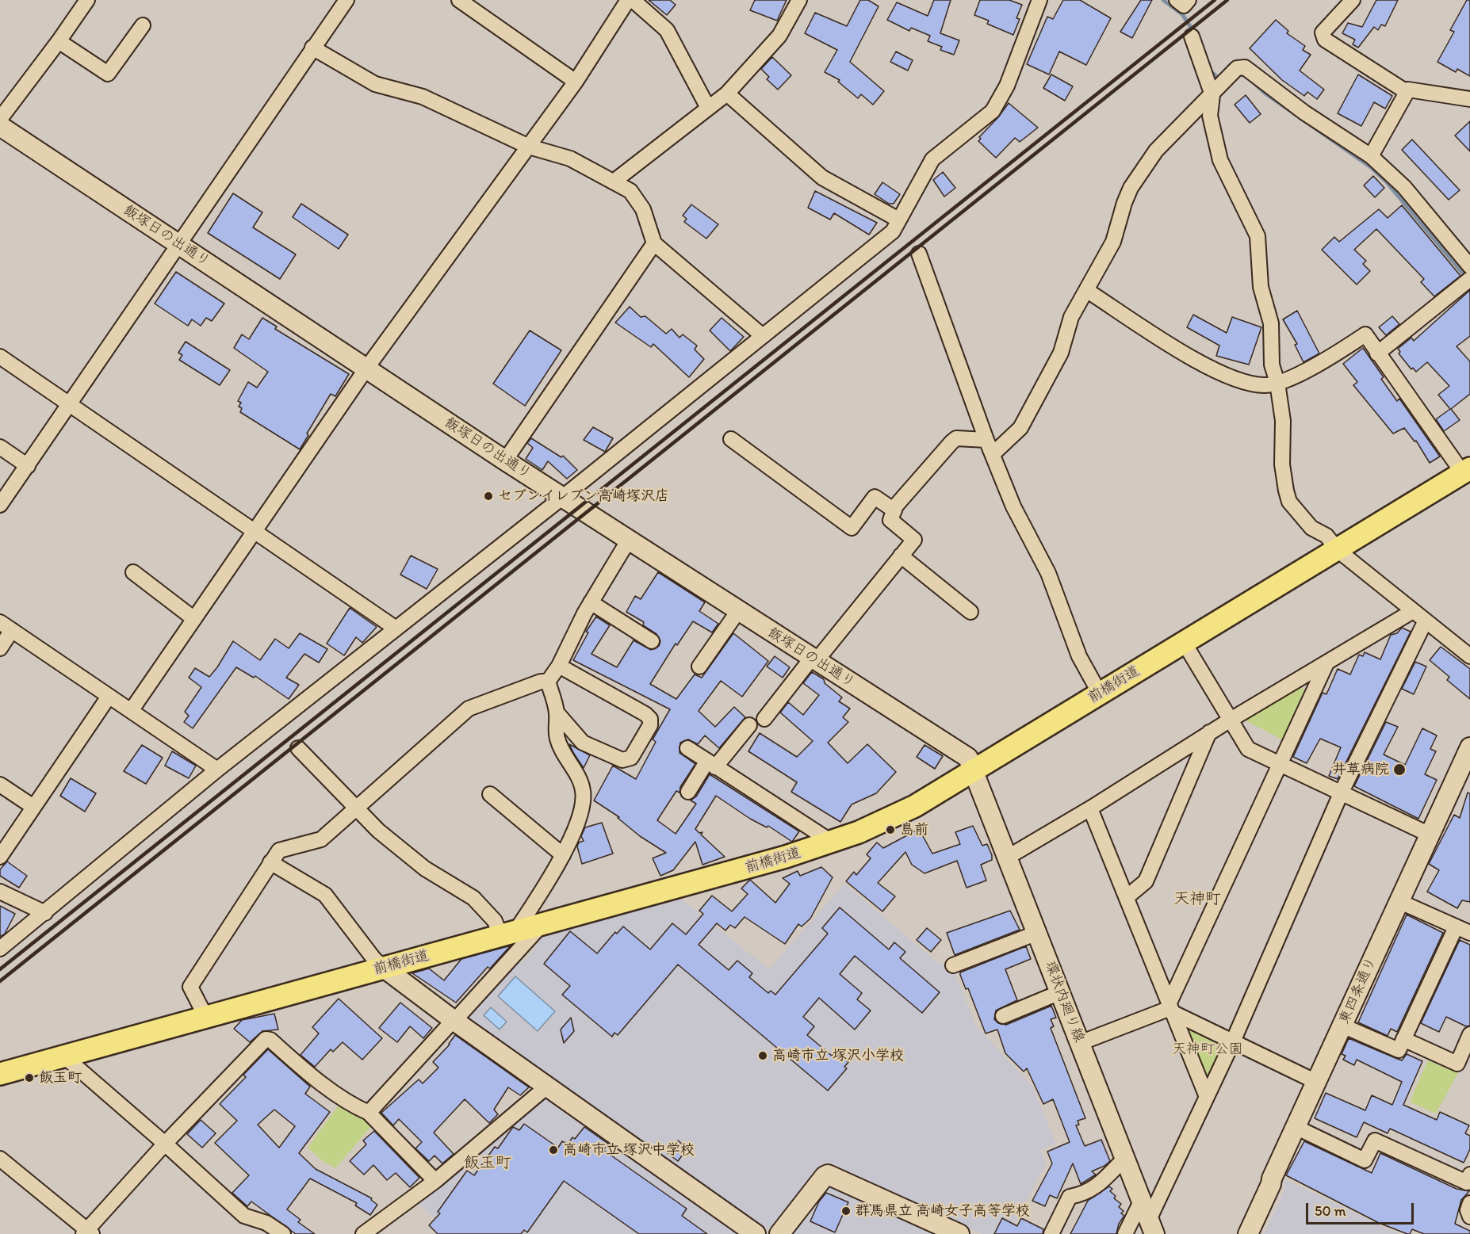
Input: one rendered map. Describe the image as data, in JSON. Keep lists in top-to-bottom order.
{
  "streets": {
    "main road": ["前橋街道"],
    "street": ["飯塚日の出通り", "東四条通り", "環状内廻り線"]
  },
  "crossings": [
    ["飯塚日の出通り", "前橋街道"],
    ["飯塚日の出通り", "環状内廻り線"],
    ["前橋街道", "環状内廻り線"]
  ],
  "districts": ["天神町", "飯玉町"],
  "parks": ["天神町公園"],
  "places": [
    "セブンイレブン高崎塚沢店",
    "井草病院",
    "島前",
    "高崎市立 塚沢小学校",
    "飯玉町",
    "高崎市立 塚沢中学校",
    "群馬県立 高崎女子高等学校"
  ],
  "scale_bar": "50 m"
}
